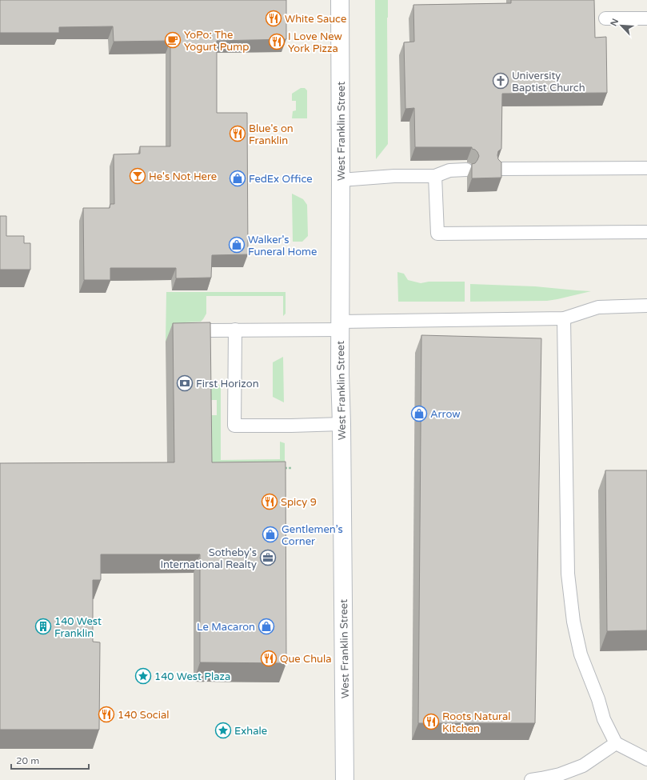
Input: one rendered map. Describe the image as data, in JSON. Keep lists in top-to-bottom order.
{
  "streets": {
    "main road": ["West Franklin Street"]
  },
  "places": {
    "restaurant": [
      "White Sauce",
      "I Love New York Pizza",
      "Blue's on Franklin",
      "Spicy 9",
      "Que Chula",
      "140 Social",
      "Roots Natural Kitchen"
    ],
    "cafe": ["YoPo: The Yogurt Pump"],
    "church": ["University Baptist Church"],
    "bar": ["He's Not Here"],
    "shop": [
      "FedEx Office",
      "Walker's Funeral Home",
      "Arrow",
      "Gentlemen’s Corner",
      "Le Macaron"
    ],
    "bank": ["First Horizon"],
    "office": ["Sotheby's International Realty"],
    "building": ["140 West Franklin"],
    "place": ["140 West Plaza", "Exhale"]
  },
  "scale_bar": "20 m",
  "north": "top left"
}
